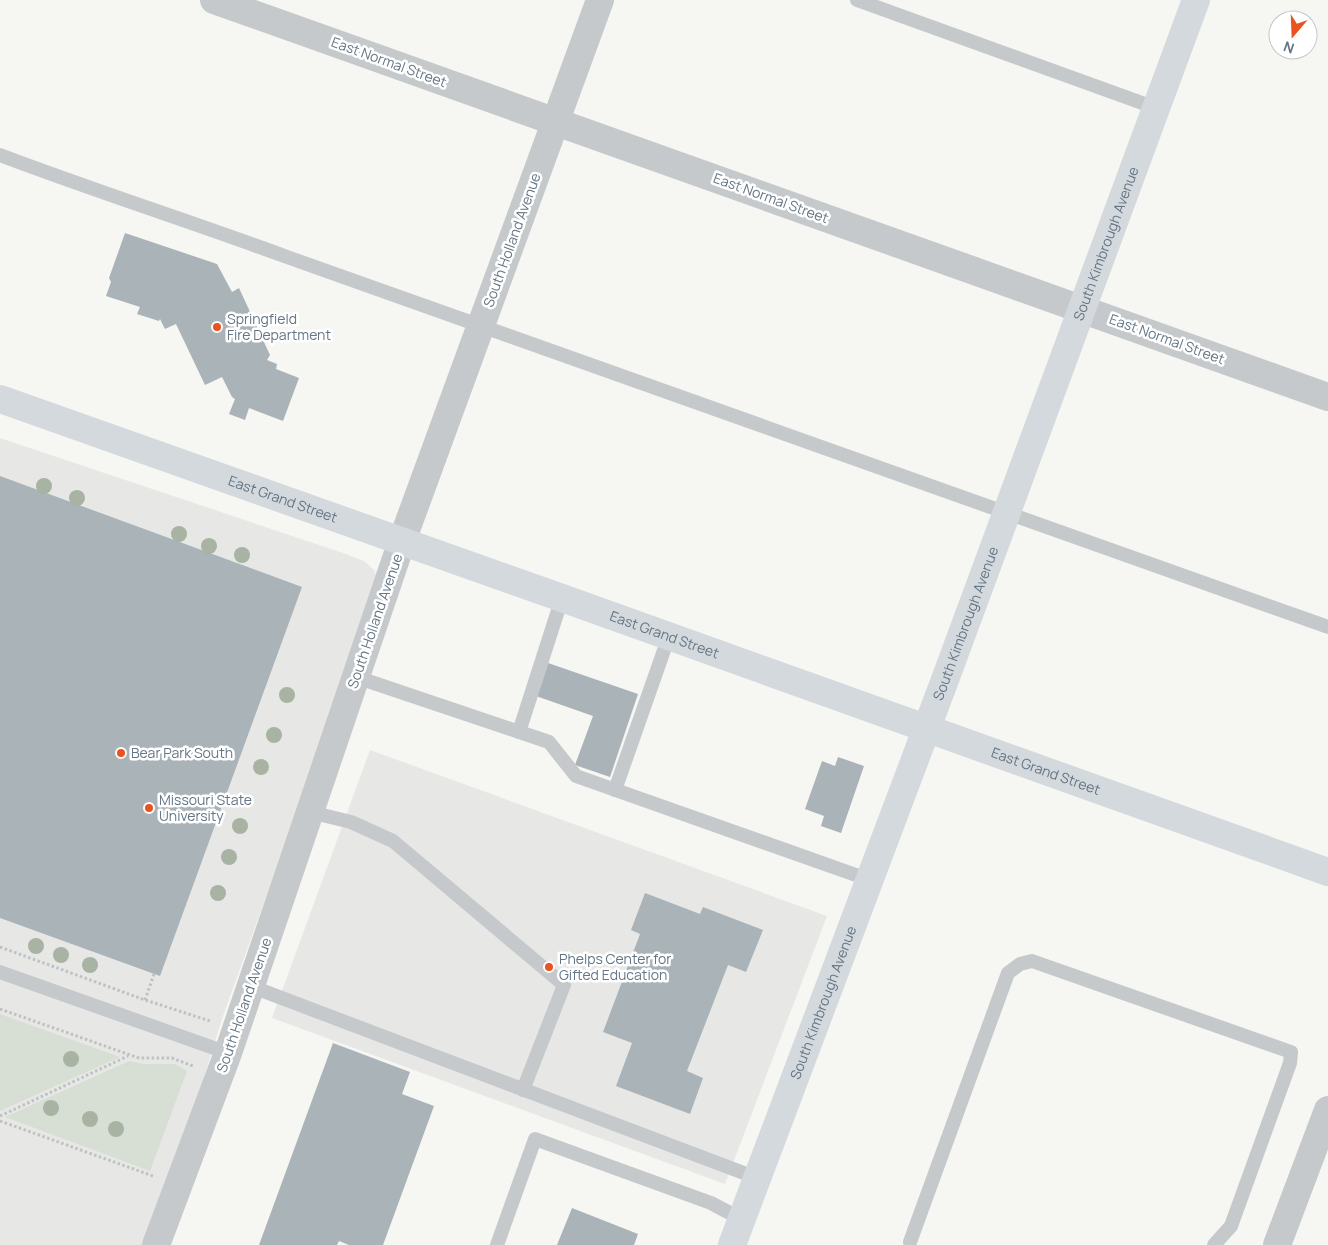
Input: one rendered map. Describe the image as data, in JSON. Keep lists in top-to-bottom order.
{
  "streets": {
    "main road": ["South Kimbrough Avenue", "East Grand Street"],
    "street": ["East Normal Street", "South Holland Avenue"]
  },
  "crossings": [
    ["East Normal Street", "South Holland Avenue"],
    ["East Normal Street", "South Kimbrough Avenue"],
    ["South Holland Avenue", "East Grand Street"],
    ["South Kimbrough Avenue", "East Grand Street"]
  ],
  "places": [
    "Springfield Fire Department",
    "Bear Park South",
    "Missouri State University",
    "Phelps Center for Gifted Education"
  ],
  "north": "bottom"
}
